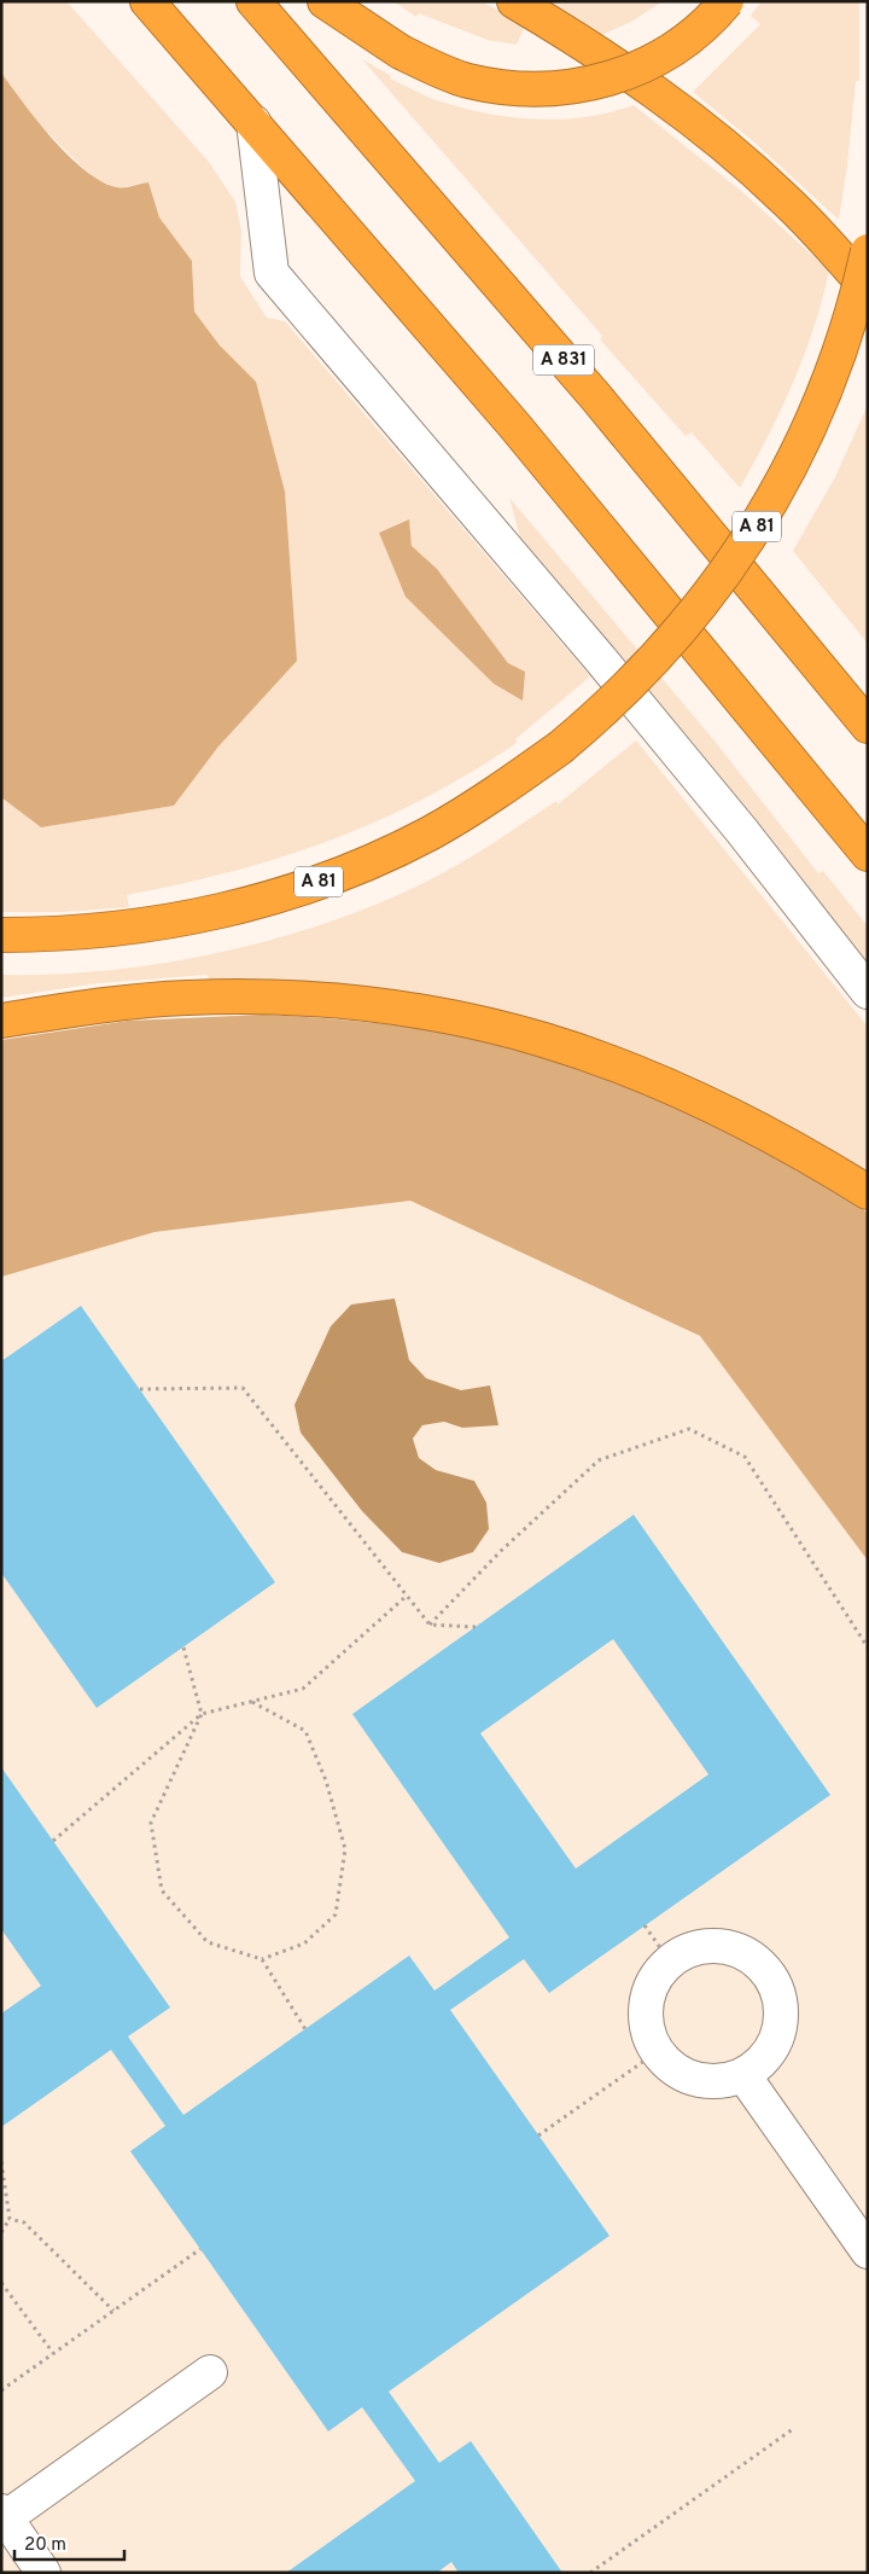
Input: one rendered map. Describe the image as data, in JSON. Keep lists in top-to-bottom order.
{
  "streets": {
    "highway": ["A 831", "A 81"]
  },
  "scale_bar": "20 m"
}
